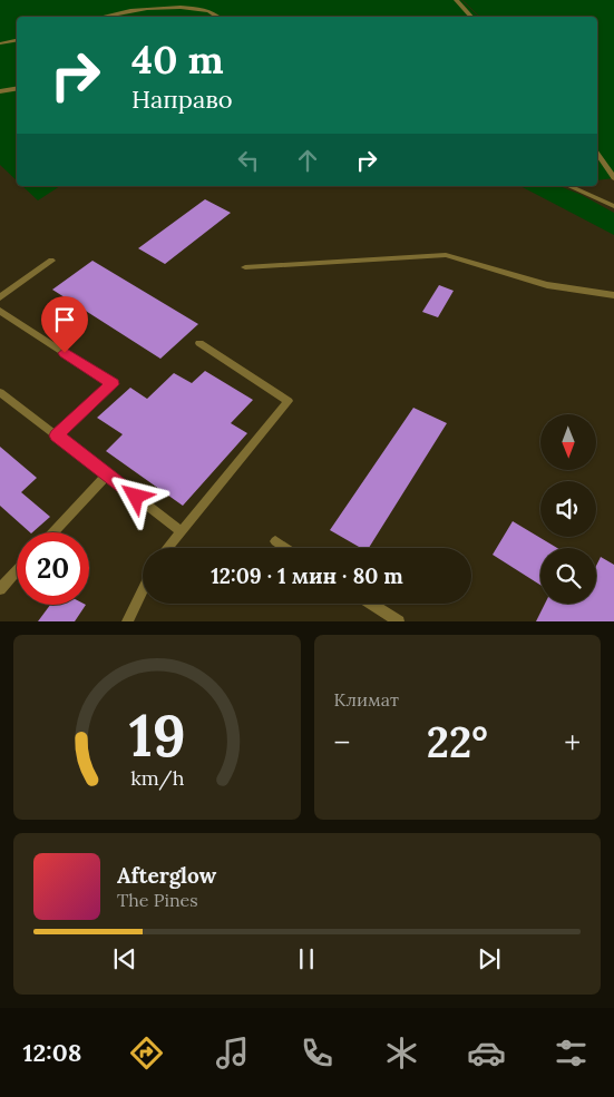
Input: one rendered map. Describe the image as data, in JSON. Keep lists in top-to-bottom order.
{
  "north": "bottom",
  "page": {
    "turn": ["40 m", "Направо"],
    "limit": "20",
    "trip": "12:09 · 1 мин · 80 m",
    "tile": "Климат",
    "heat": ["−", "22°", "+"],
    "song": ["Afterglow", "The Pines"],
    "tabs": "12:08",
    "gauge": ["19", "km/h"]
  }
}
